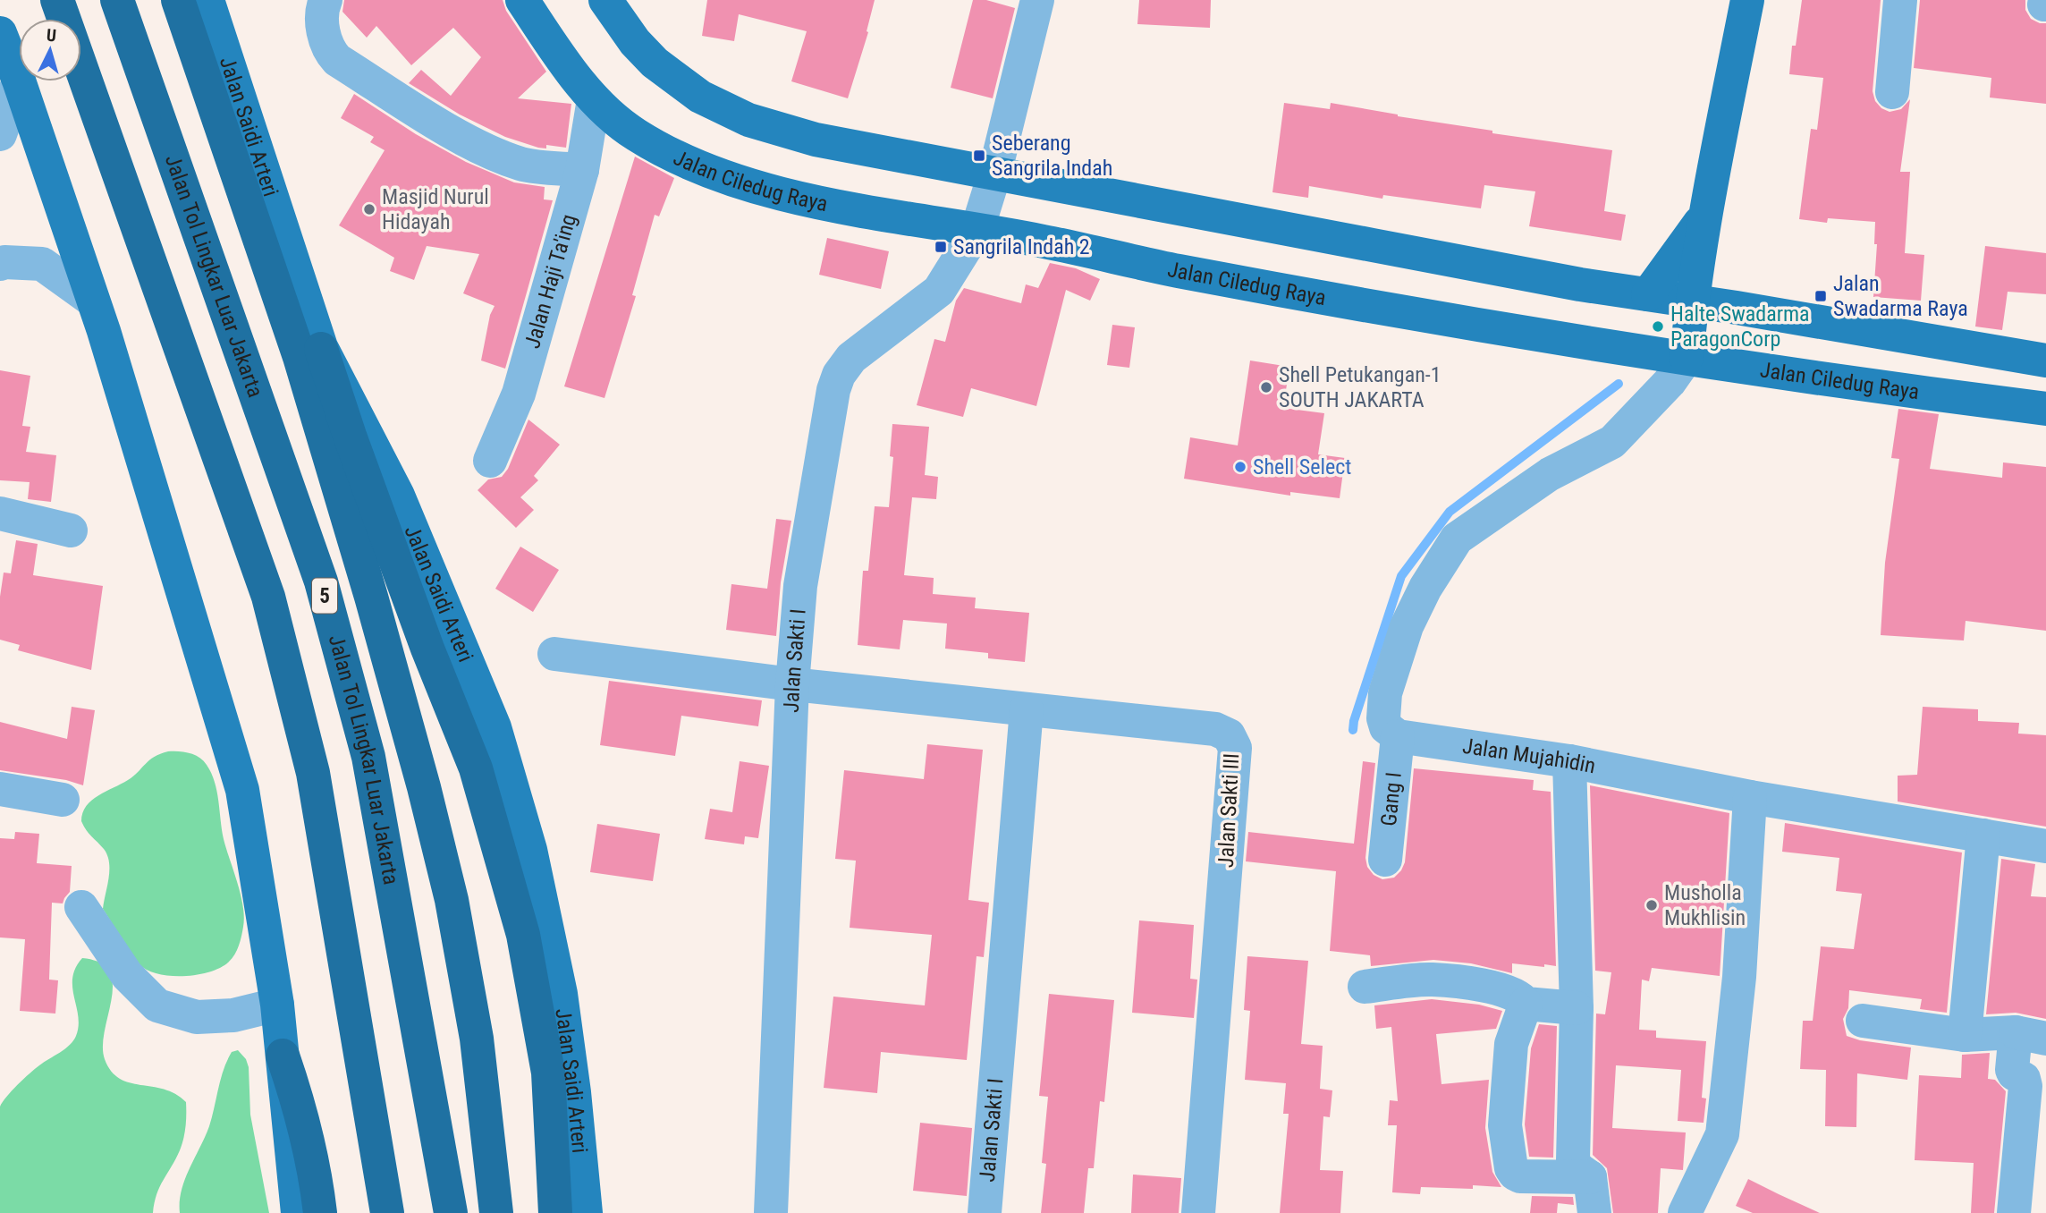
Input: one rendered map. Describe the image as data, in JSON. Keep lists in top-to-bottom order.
{
  "streets": {
    "highway": ["Jalan Tol Lingkar Luar Jakarta", "5"],
    "main road": ["Jalan Saidi Arteri", "Jalan Ciledug Raya"],
    "street": [
      "Jalan Haji Ta'ing",
      "Jalan Sakti I",
      "Jalan Mujahidin",
      "Gang I",
      "Jalan Sakti III"
    ]
  },
  "crossings": [
    ["Jalan Ciledug Raya", "Jalan Haji Ta'ing"],
    ["Jalan Ciledug Raya", "Jalan Sakti I"],
    ["Jalan Sakti I", "Jalan Sakti III"],
    ["Jalan Mujahidin", "Gang I"]
  ],
  "places": {
    "transit": ["Seberang Sangrila Indah", "Sangrila Indah 2", "Jalan Swadarma Raya"],
    "other": [
      "Masjid Nurul Hidayah",
      "Halte Swadarma ParagonCorp",
      "Shell Petukangan-1 SOUTH JAKARTA",
      "Shell Select",
      "Musholla Mukhlisin"
    ]
  },
  "north": "top"
}
